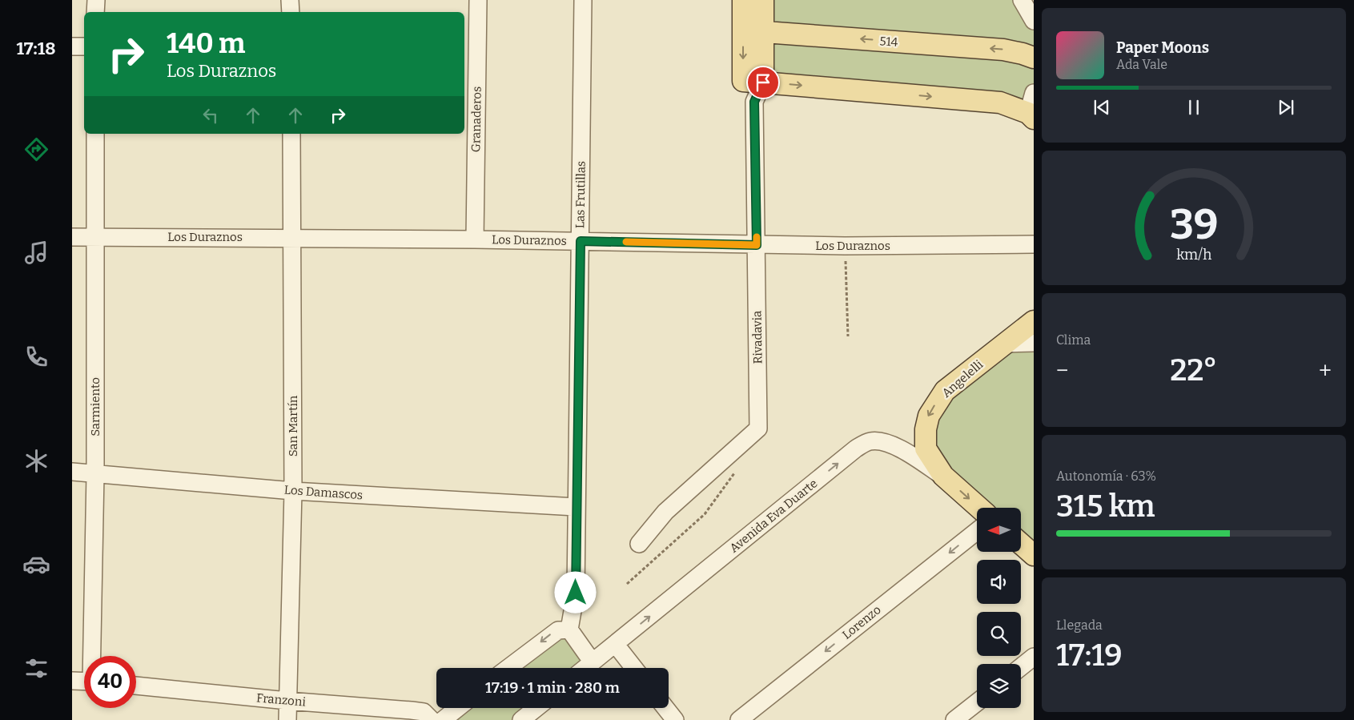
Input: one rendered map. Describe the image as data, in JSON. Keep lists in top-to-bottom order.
{
  "streets": {
    "main road": ["514", "Angelelli"],
    "street": [
      "Granaderos",
      "Las Frutillas",
      "Los Duraznos",
      "Rivadavia",
      "Sarmiento",
      "San Martín",
      "Los Damascos",
      "Avenida Eva Duarte",
      "Lorenzo",
      "Franzoni"
    ]
  },
  "crossings": [
    ["Granaderos", "Los Duraznos"],
    ["Las Frutillas", "Los Duraznos"],
    ["Las Frutillas", "Los Damascos"],
    ["Los Duraznos", "Rivadavia"],
    ["Los Duraznos", "Sarmiento"],
    ["Los Duraznos", "San Martín"],
    ["Angelelli", "Avenida Eva Duarte"],
    ["Sarmiento", "Los Damascos"],
    ["San Martín", "Los Damascos"],
    ["San Martín", "Franzoni"]
  ],
  "one_way": ["Avenida Eva Duarte", "Lorenzo"],
  "north": "left",
  "page": {
    "tabs": "17:18",
    "turn": ["140 m", "Los Duraznos"],
    "song": ["Paper Moons", "Ada Vale"],
    "tile": [
      "Clima",
      ["Autonomía · 63%", "315 km"],
      ["Llegada", "17:19"]
    ],
    "heat": ["−", "22°", "+"],
    "limit": "40",
    "trip": "17:19 · 1 min · 280 m",
    "gauge": ["39", "km/h"]
  }
}
